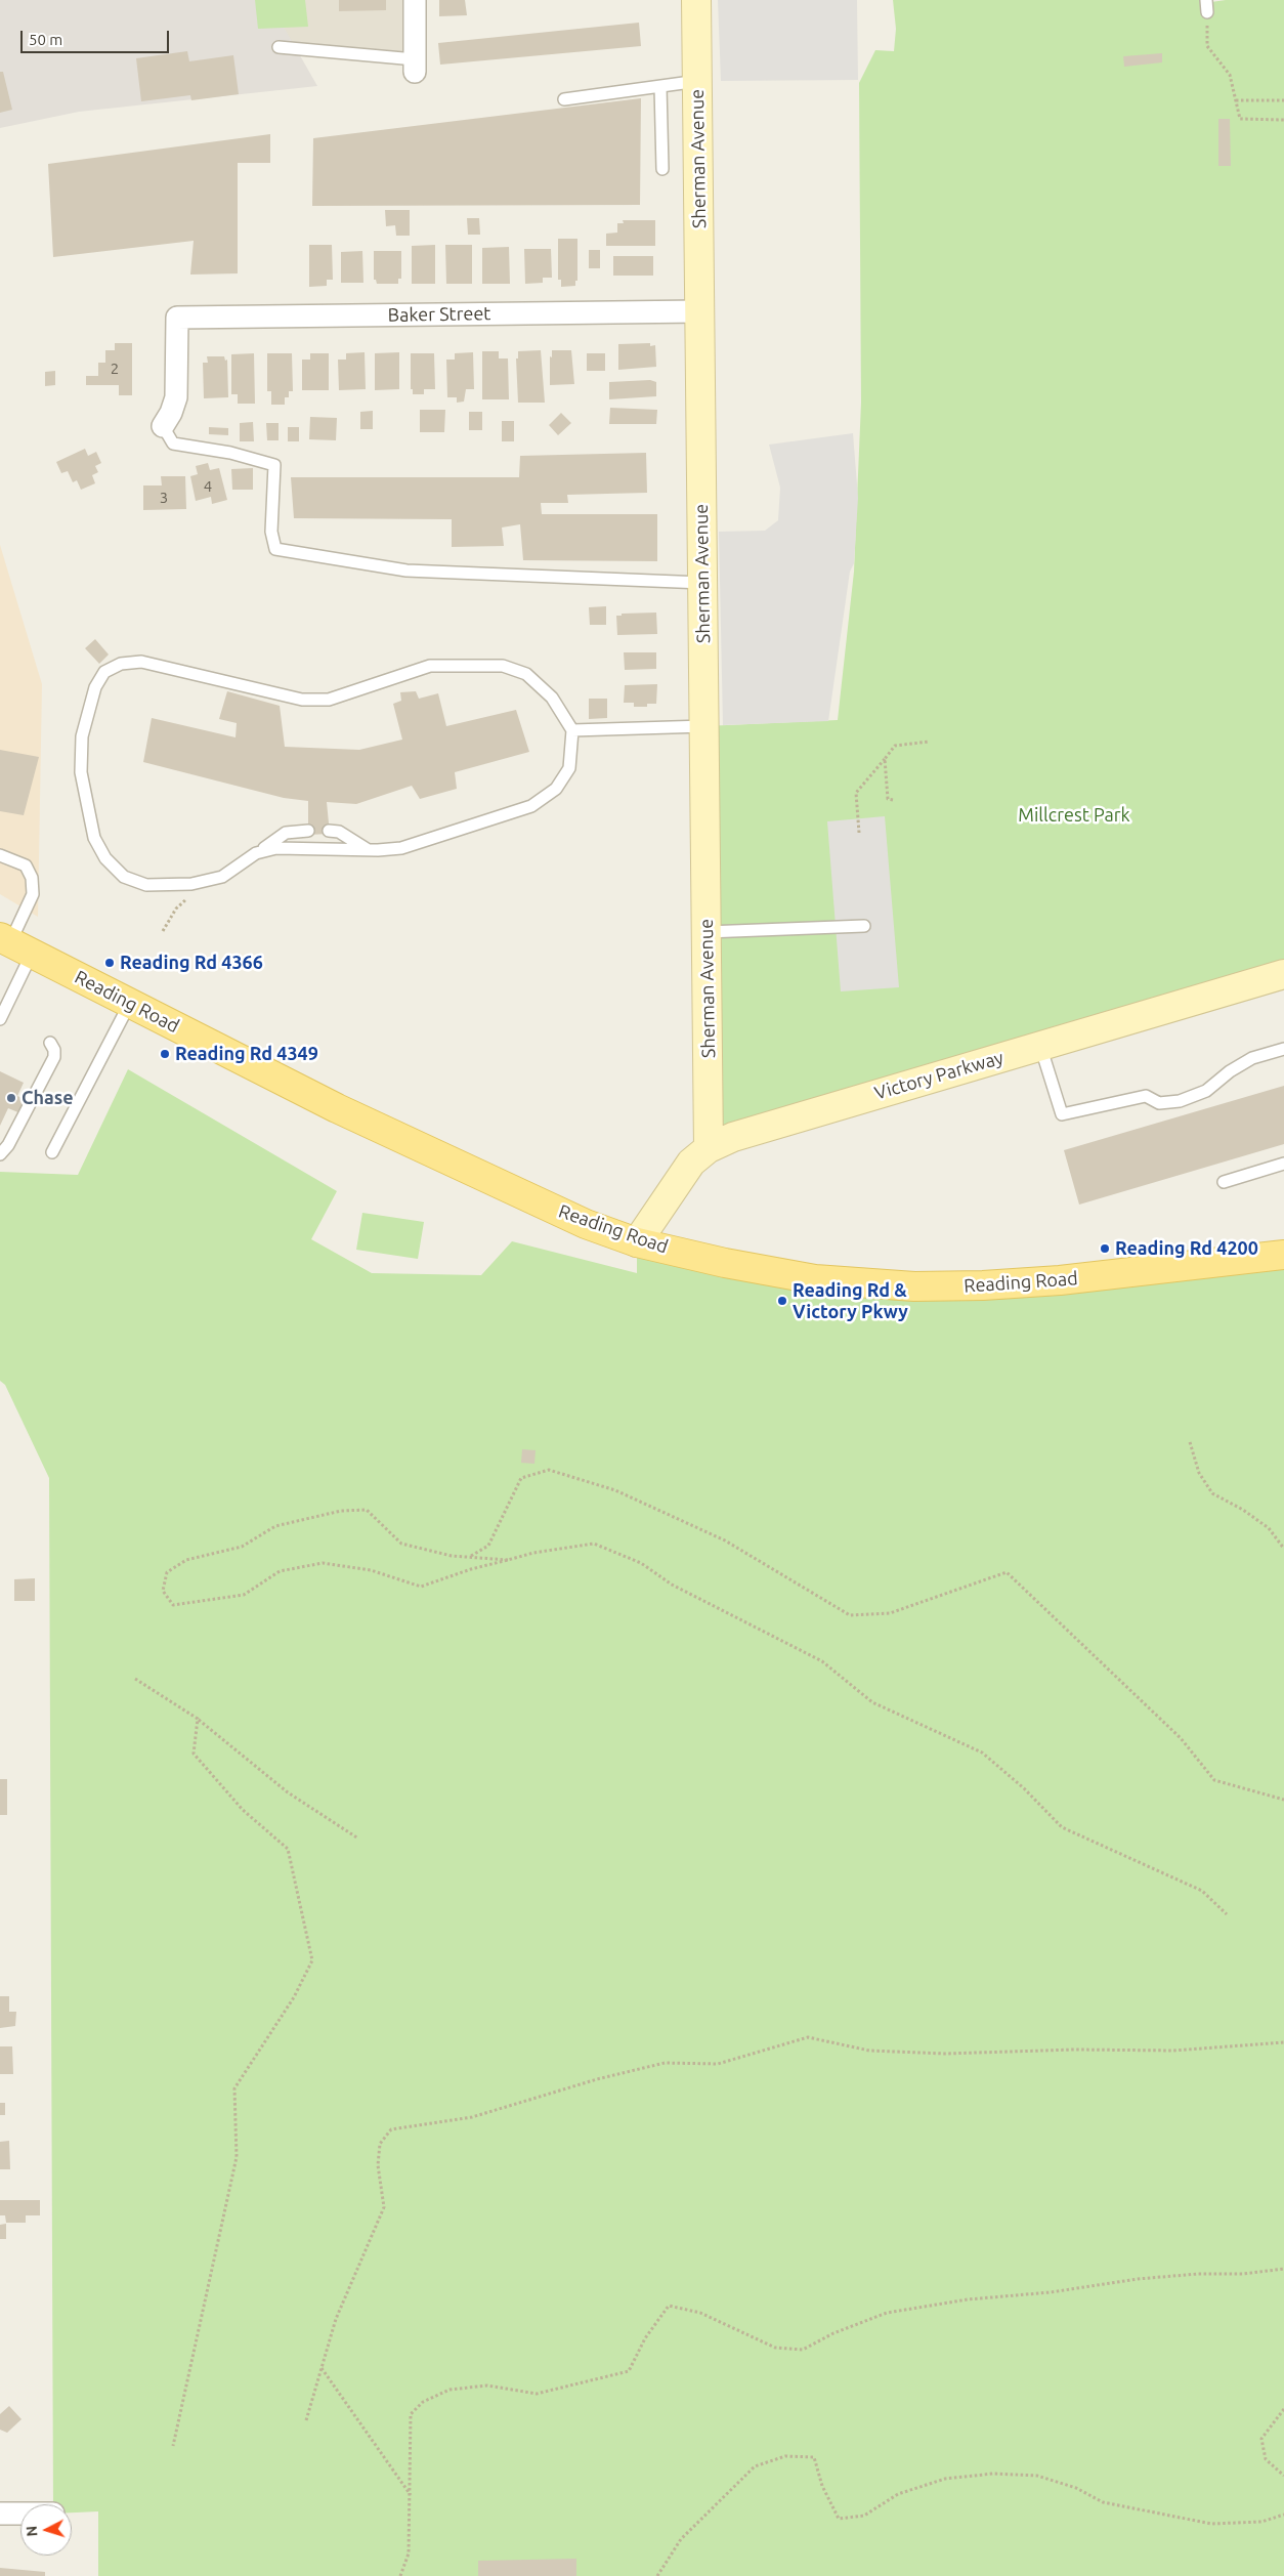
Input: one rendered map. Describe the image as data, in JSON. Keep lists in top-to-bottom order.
{
  "streets": {
    "main road": ["Reading Road"],
    "street": ["Sherman Avenue", "Baker Street", "Victory Parkway"]
  },
  "crossings": [
    ["Sherman Avenue", "Baker Street"],
    ["Sherman Avenue", "Victory Parkway"],
    ["Reading Road", "Victory Parkway"]
  ],
  "parks": ["Millcrest Park"],
  "places": [
    "Reading Rd 4366",
    "Reading Rd 4349",
    "Chase",
    "Reading Rd 4200",
    "Reading Rd & Victory Pkwy"
  ],
  "house_numbers": ["2", "4", "3"],
  "scale_bar": "50 m",
  "north": "left"
}
